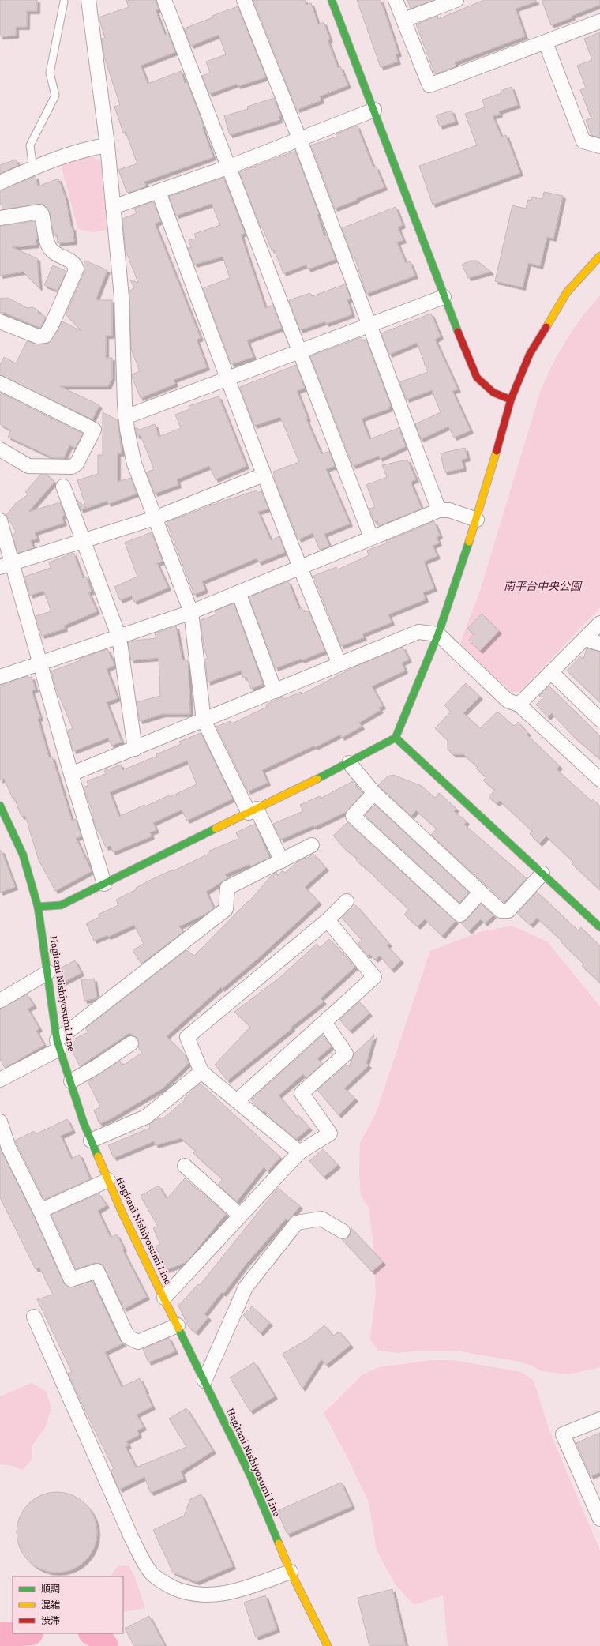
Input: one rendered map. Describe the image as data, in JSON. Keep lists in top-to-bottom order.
{
  "streets": {
    "street": ["Hagitani Nishiyosumi Line"]
  },
  "parks": ["南平台中央公園"],
  "legend": ["順調", "混雑", "渋滞"]
}
